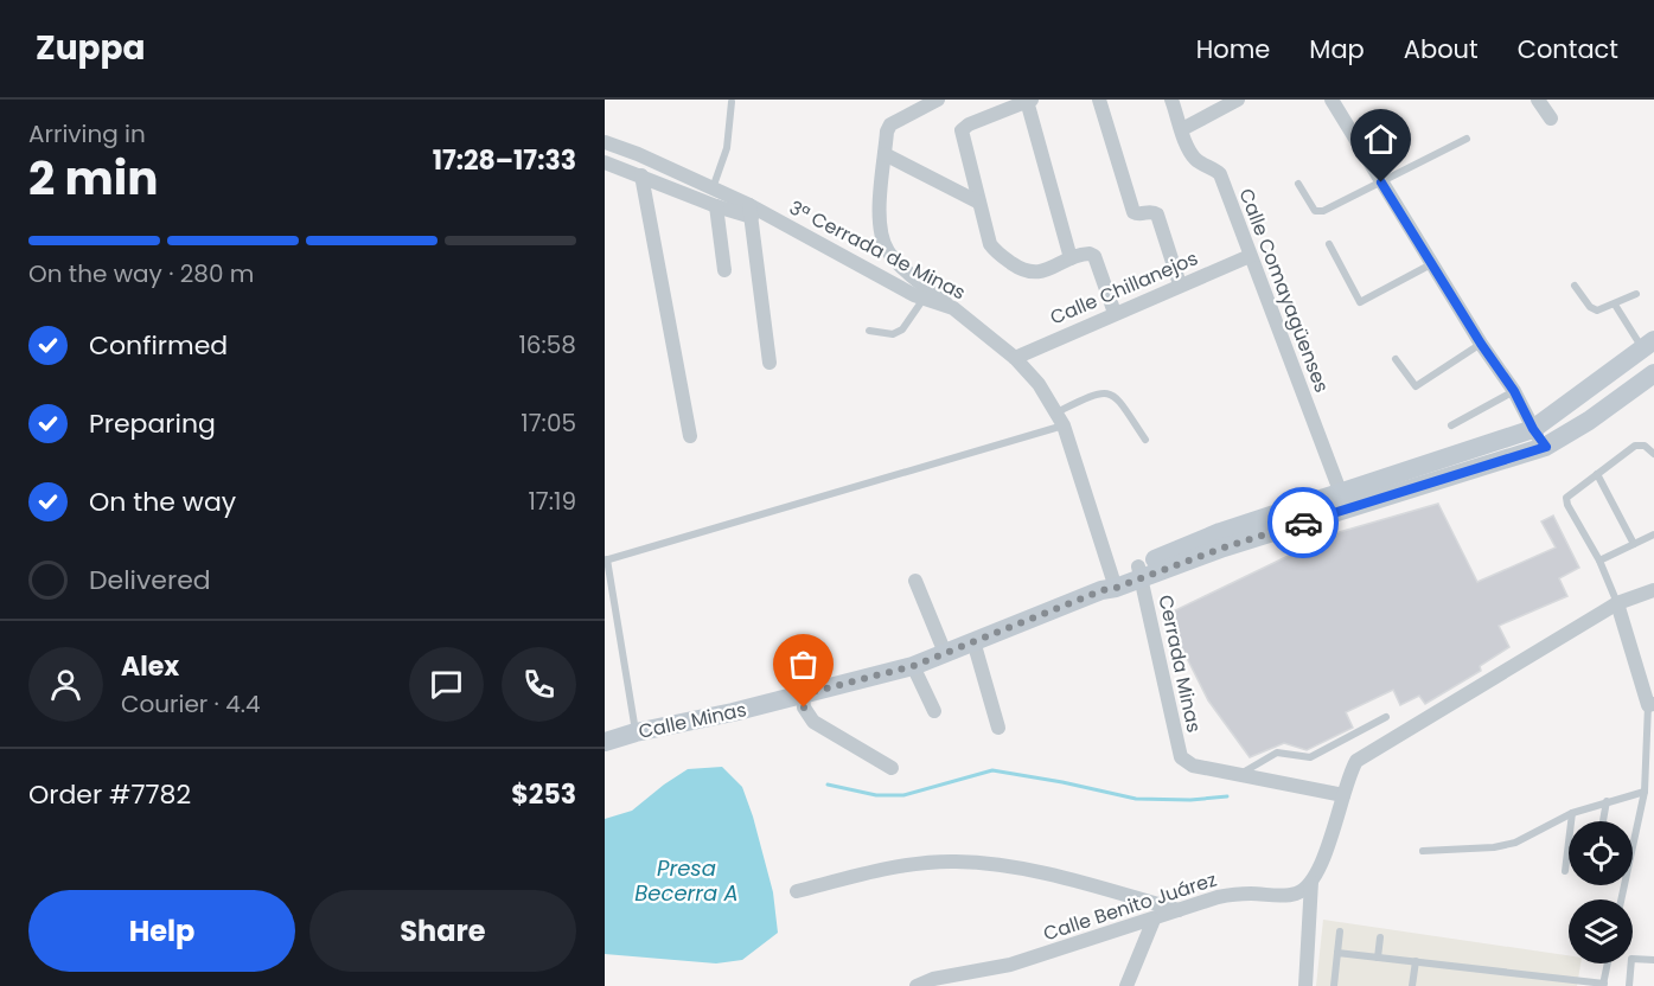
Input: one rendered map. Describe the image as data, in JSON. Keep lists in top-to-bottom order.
{
  "streets": {
    "street": [
      "3ª Cerrada de Minas",
      "Calle Chillanejos",
      "Calle Comayagüenses",
      "Cerrada Minas",
      "Calle Minas",
      "Calle Benito Juárez"
    ]
  },
  "crossings": [
    ["3ª Cerrada de Minas", "Calle Chillanejos"],
    ["3ª Cerrada de Minas", "Calle Minas"],
    ["Calle Chillanejos", "Calle Comayagüenses"],
    ["Calle Comayagüenses", "Calle Minas"],
    ["Cerrada Minas", "Calle Minas"]
  ],
  "water": ["Presa Becerra A"],
  "page": {
    "header": "Zuppa",
    "nav": [
      "Home",
      "Map",
      "About",
      "Contact"
    ],
    "heading": ["2 min", "Arriving in", "17:28–17:33"],
    "panel": [
      "Alex",
      "Courier · 4.4",
      "Order #7782",
      "$253"
    ],
    "bar": "On the way · 280 m",
    "list": [
      ["Confirmed", "16:58"],
      ["Preparing", "17:05"],
      ["On the way", "17:19"],
      "Delivered"
    ],
    "buttons": ["Help", "Share"]
  }
}
